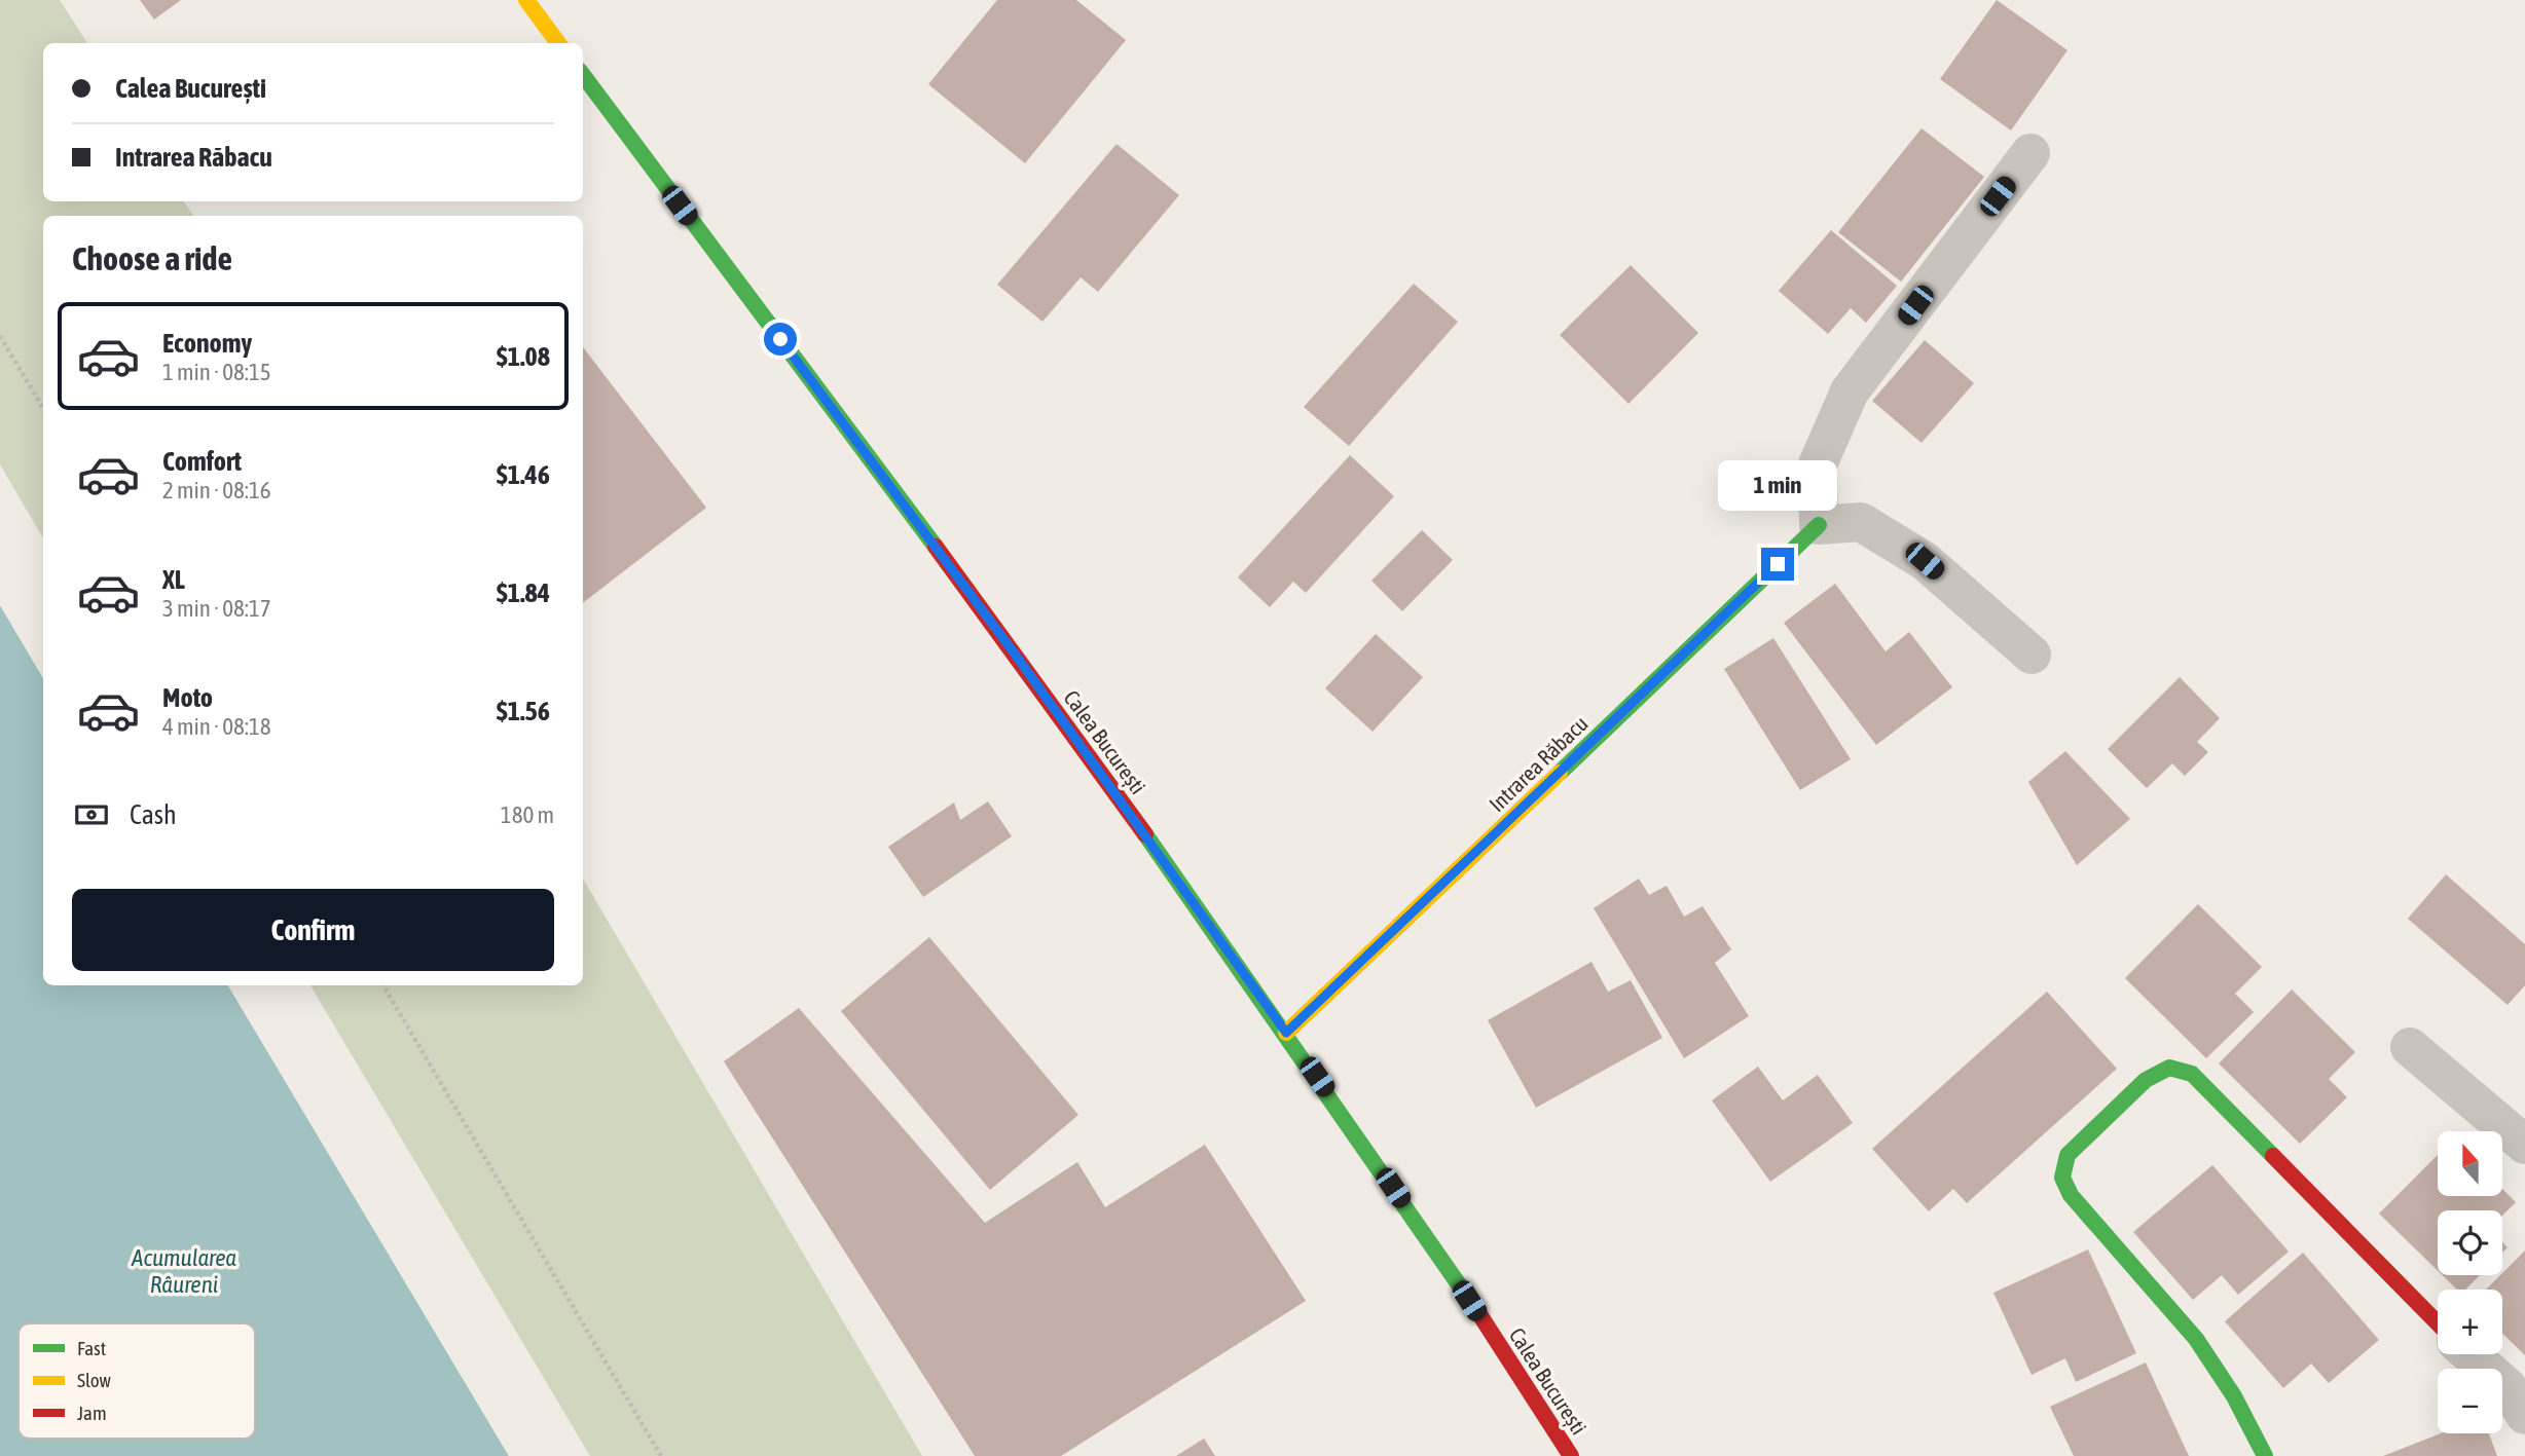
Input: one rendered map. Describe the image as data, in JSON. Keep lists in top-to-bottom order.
{
  "streets": {
    "main road": ["Calea București", "Intrarea Răbacu"]
  },
  "crossings": [
    ["Calea București", "Intrarea Răbacu"]
  ],
  "water": ["Acumularea Râureni"],
  "legend": ["Fast", "Slow", "Jam"],
  "north": "top",
  "page": {
    "banner": ["Calea București", "Intrarea Răbacu"],
    "heading": "Choose a ride",
    "list": [
      {
        "name": "Economy",
        "note": "1 min · 08:15",
        "value": "$1.08"
      },
      {
        "name": "Comfort",
        "note": "2 min · 08:16",
        "value": "$1.46"
      },
      {
        "name": "XL",
        "note": "3 min · 08:17",
        "value": "$1.84"
      },
      {
        "name": "Moto",
        "note": "4 min · 08:18",
        "value": "$1.56"
      }
    ],
    "bubble": "1 min",
    "pay": ["Cash", "180 m"],
    "buttons": "Confirm",
    "map_buttons": ["+", "−"]
  }
}
